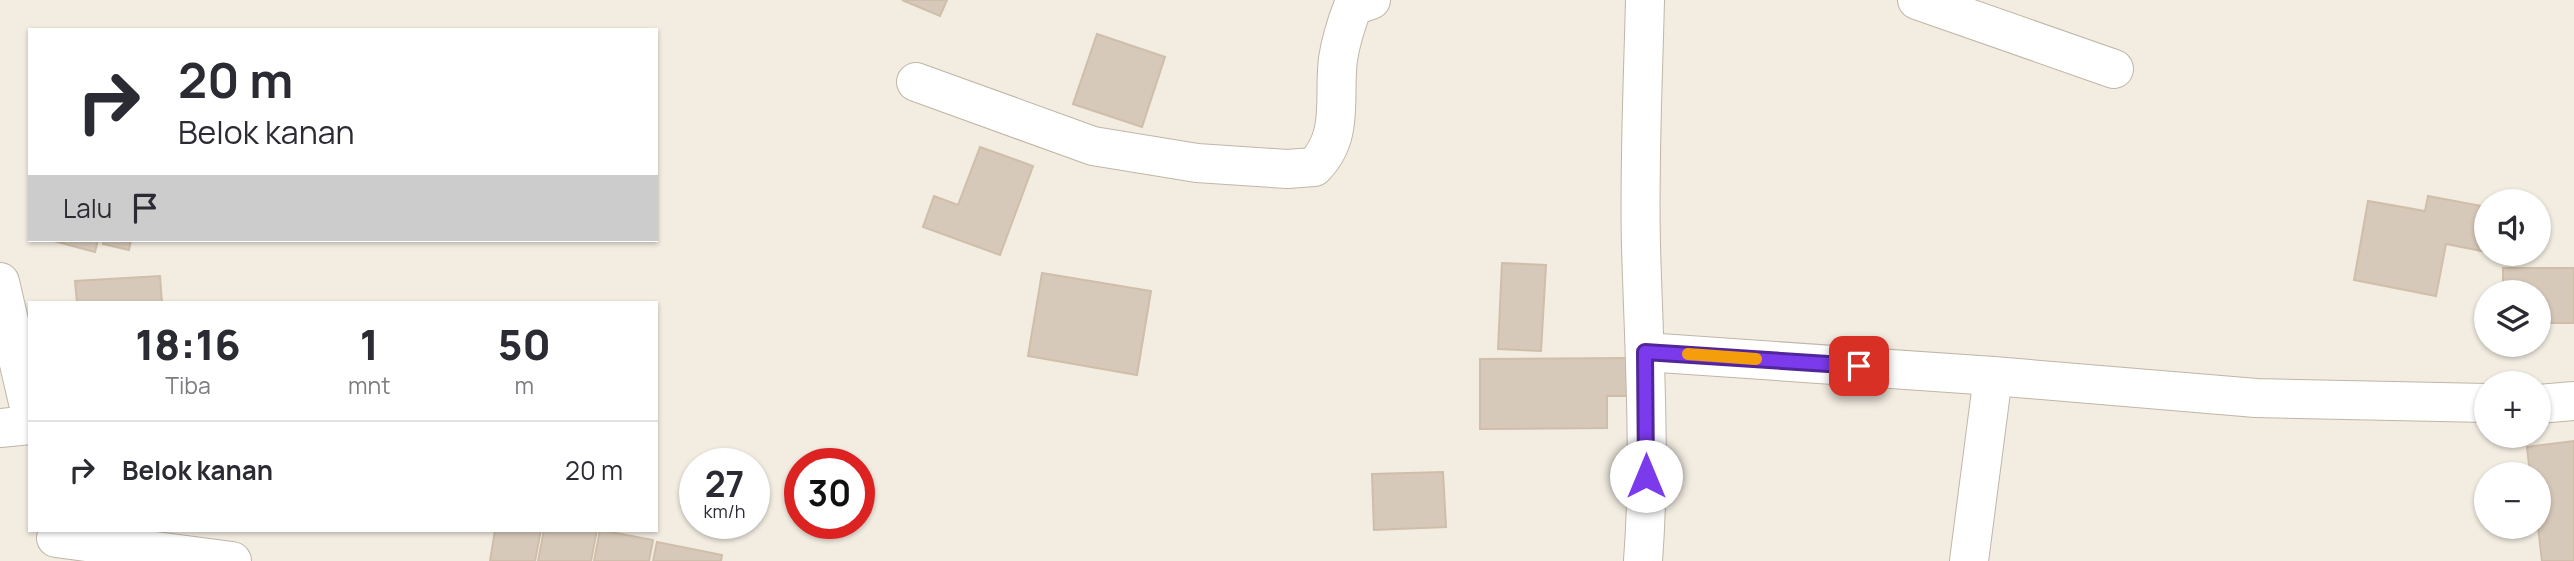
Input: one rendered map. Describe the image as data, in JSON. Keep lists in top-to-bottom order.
{
  "page": {
    "turn": ["20 m", "Belok kanan"],
    "then": "Lalu",
    "map_buttons": ["+", "−"],
    "eta": [
      "18:16",
      "Tiba",
      "1",
      "mnt",
      "50",
      "m"
    ],
    "list": [
      {
        "name": "Belok kanan",
        "value": "20 m"
      }
    ],
    "speed": "27 km/h",
    "limit": "30"
  }
}
